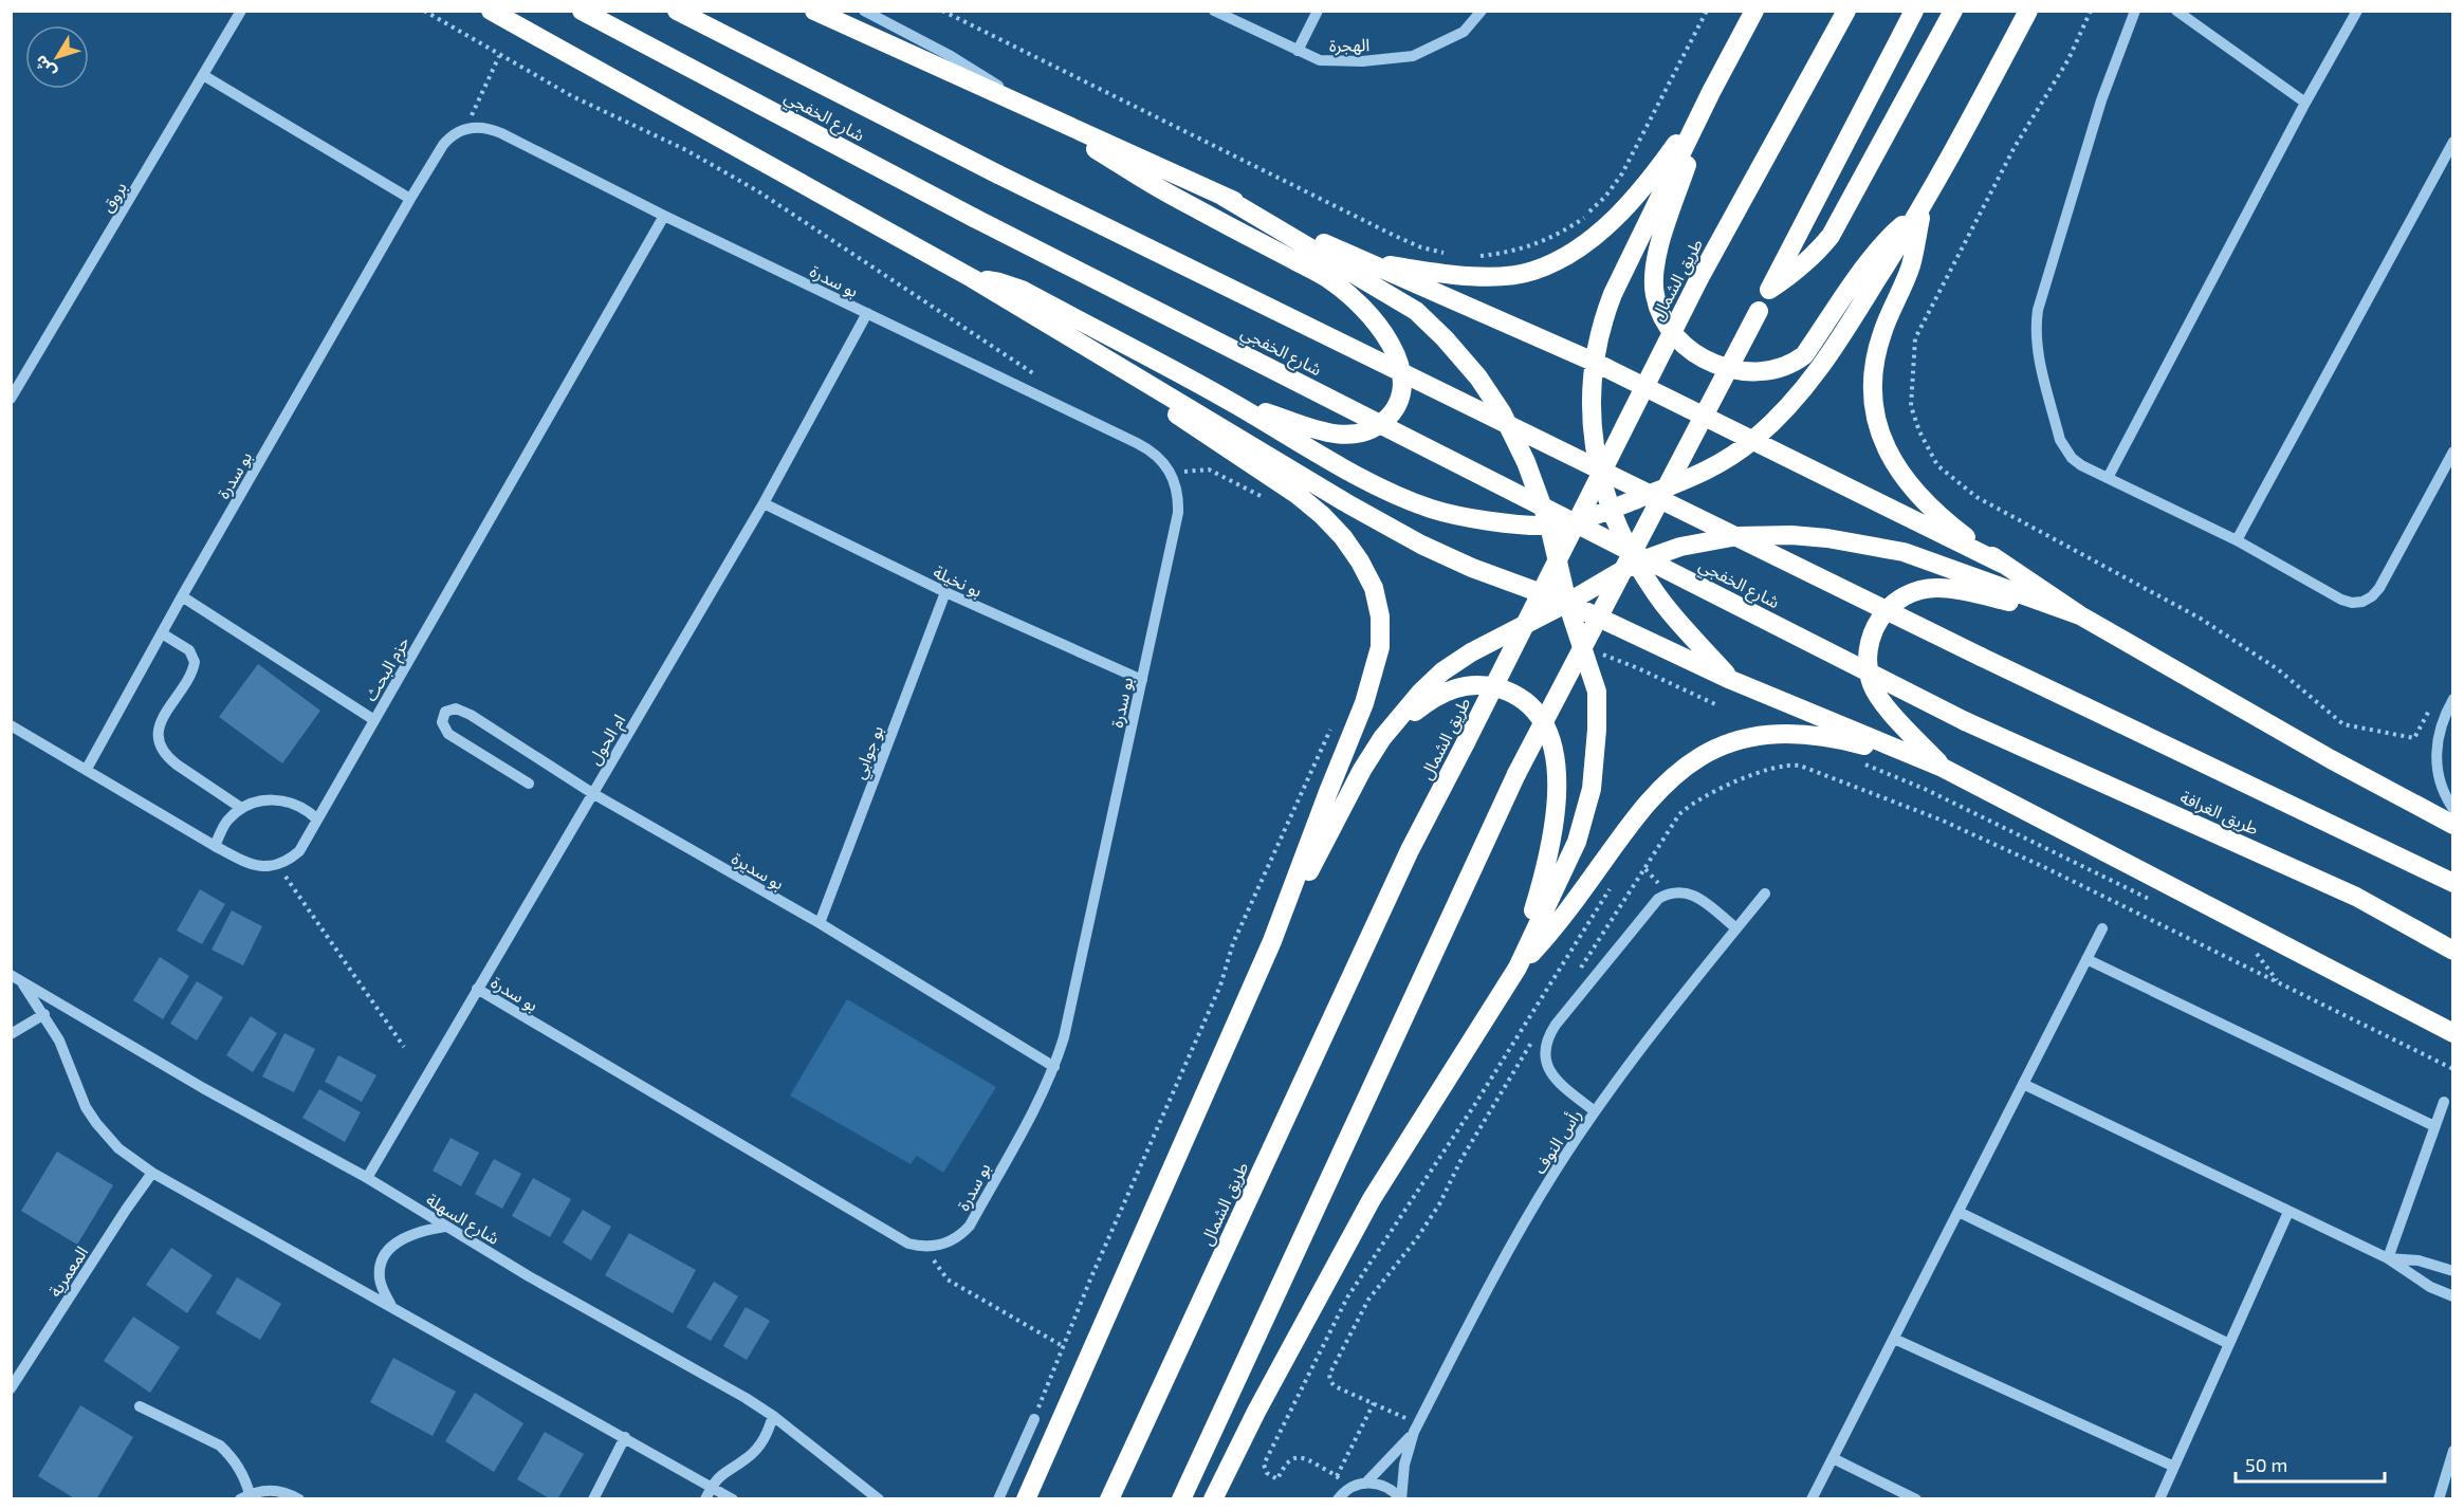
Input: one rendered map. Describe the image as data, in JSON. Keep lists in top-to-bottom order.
{
  "streets": {
    "highway": ["شارع الخفجي", "طريق الشمال", "طريق الغرافة"],
    "street": [
      "الهجرة",
      "بروق",
      "بو سدرة",
      "بو نخيلة",
      "حزم البحث",
      "ام الحول",
      "بو جوابي",
      "بو سديرة",
      "رأس النوف",
      "شارع السهلة",
      "المعمرية"
    ]
  },
  "crossings": [
    ["شارع الخفجي", "طريق الغرافة"],
    ["بو سدرة", "بو نخيلة"],
    ["بو سدرة", "حزم البحث"],
    ["بو سدرة", "ام الحول"],
    ["بو سدرة", "بو سديرة"],
    ["بو نخيلة", "ام الحول"],
    ["بو نخيلة", "بو جوابي"],
    ["ام الحول", "بو سديرة"],
    ["ام الحول", "شارع السهلة"],
    ["بو جوابي", "بو سديرة"],
    ["شارع السهلة", "المعمرية"]
  ],
  "scale_bar": "50 m",
  "north": "bottom left"
}
